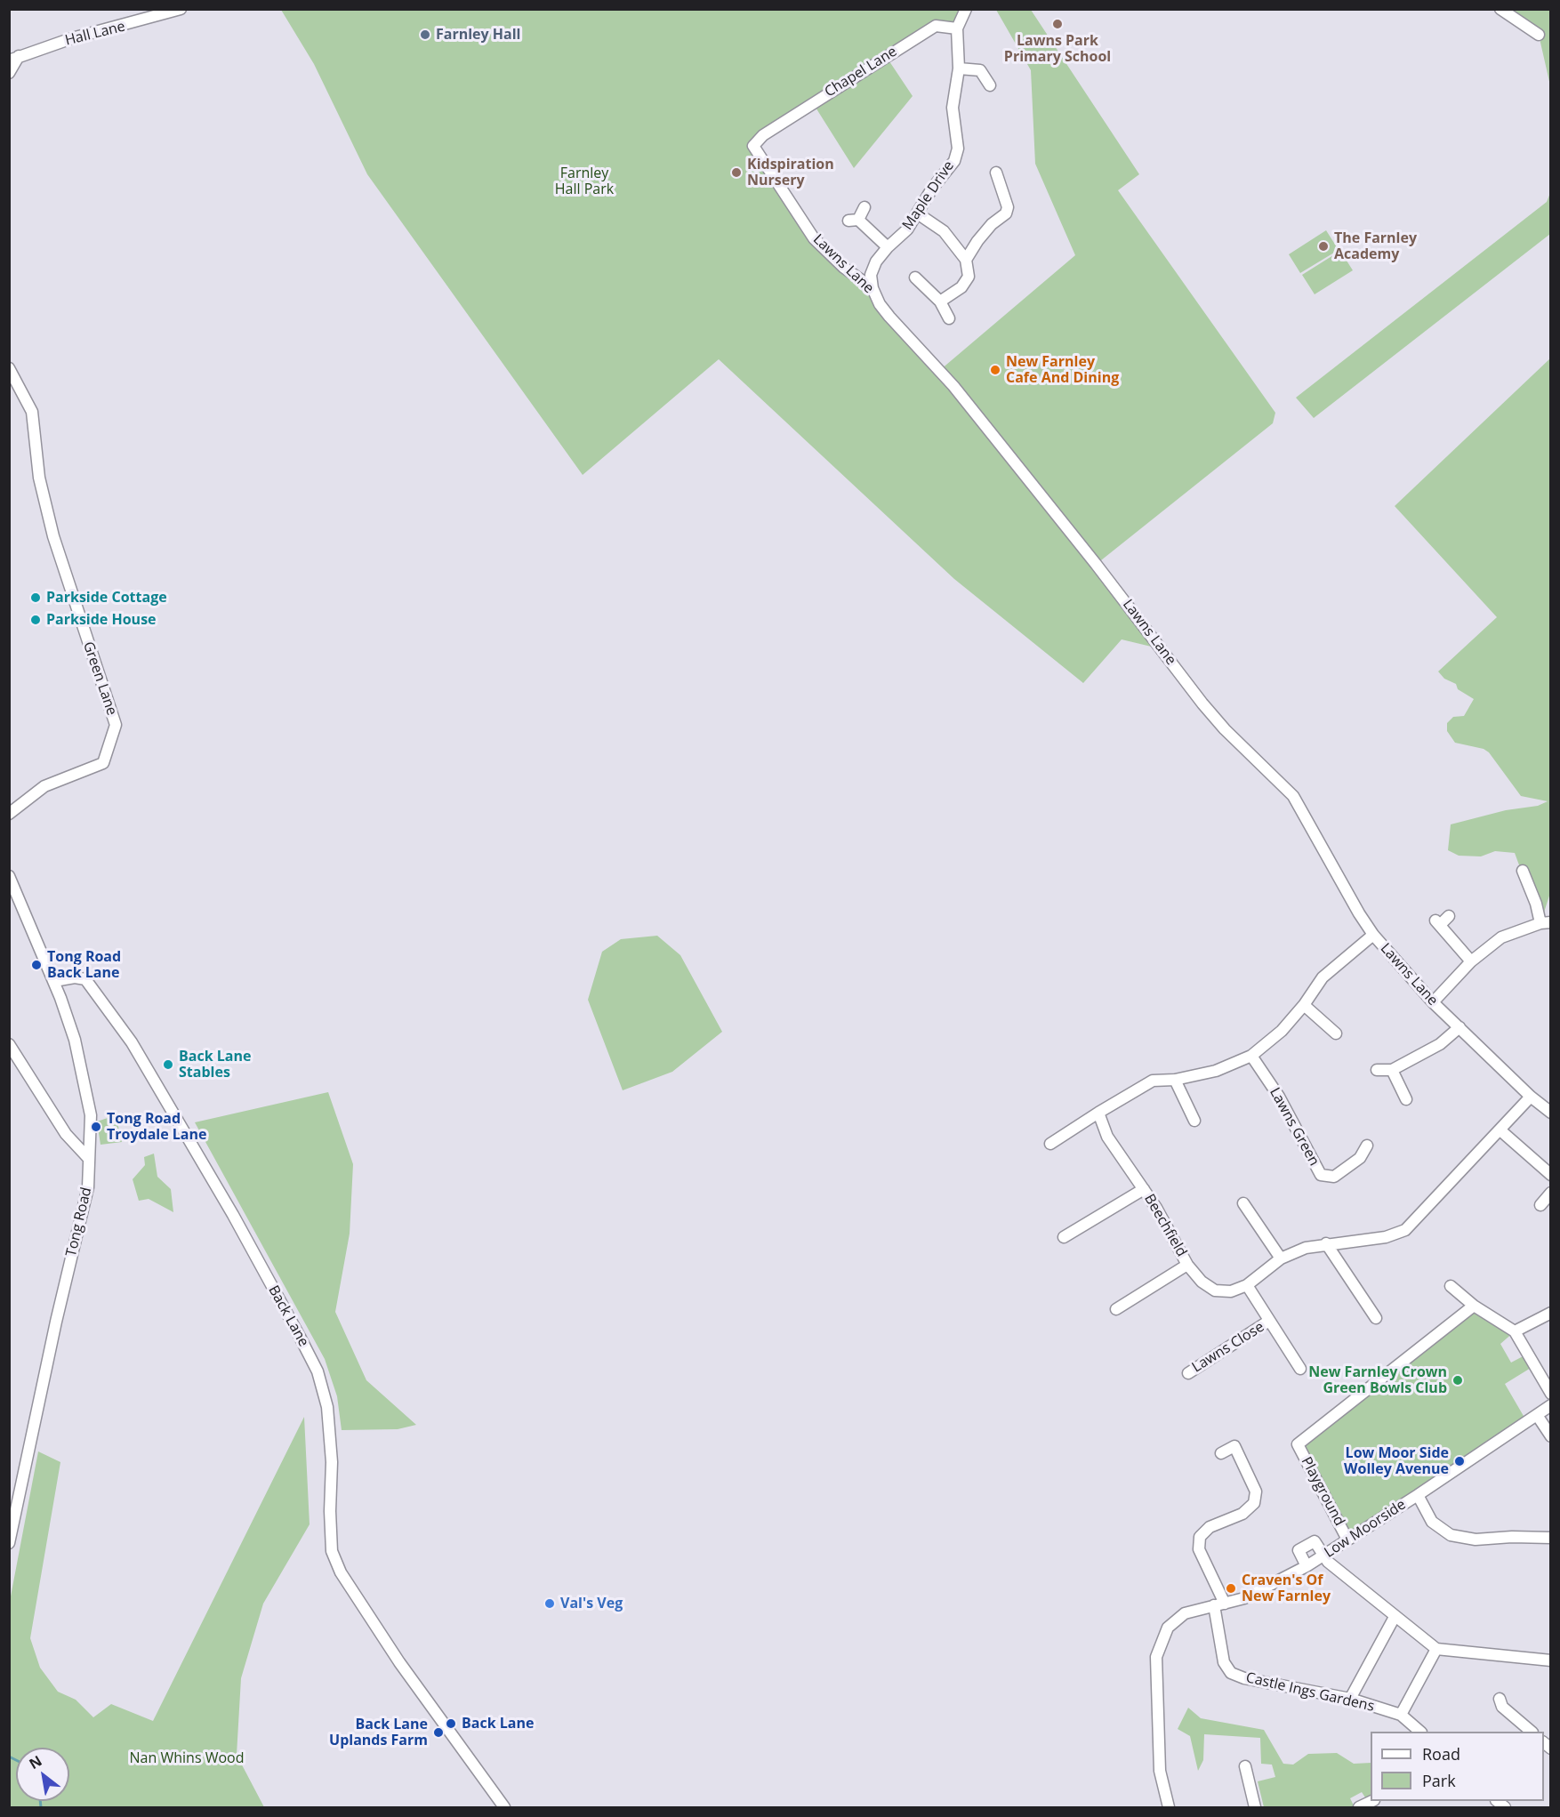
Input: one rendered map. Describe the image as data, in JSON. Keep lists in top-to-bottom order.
{
  "streets": {
    "street": [
      "Hall Lane",
      "Chapel Lane",
      "Maple Drive",
      "Lawns Lane",
      "Green Lane",
      "Lawns Green",
      "Tong Road",
      "Beechfield",
      "Back Lane",
      "Lawns Close",
      "Playground",
      "Low Moorside",
      "Castle Ings Gardens"
    ]
  },
  "crossings": [
    ["Chapel Lane", "Maple Drive"],
    ["Chapel Lane", "Lawns Lane"],
    ["Maple Drive", "Lawns Lane"],
    ["Lawns Lane", "Beechfield"],
    ["Tong Road", "Back Lane"],
    ["Playground", "Low Moorside"],
    ["Low Moorside", "Castle Ings Gardens"]
  ],
  "parks": ["Farnley Hall Park", "Nan Whins Wood"],
  "places": [
    "Lawns Park Primary School",
    "Farnley Hall",
    "Kidspiration Nursery",
    "The Farnley Academy",
    "New Farnley Cafe And Dining",
    "Parkside Cottage",
    "Parkside House",
    "Tong Road Back Lane",
    "Back Lane Stables",
    "Tong Road Troydale Lane",
    "New Farnley Crown Green Bowls Club",
    "Low Moor Side Wolley Avenue",
    "Craven's Of New Farnley",
    "Val's Veg",
    "Back Lane",
    "Back Lane Uplands Farm"
  ],
  "legend": ["Road", "Park"],
  "north": "top left"
}
